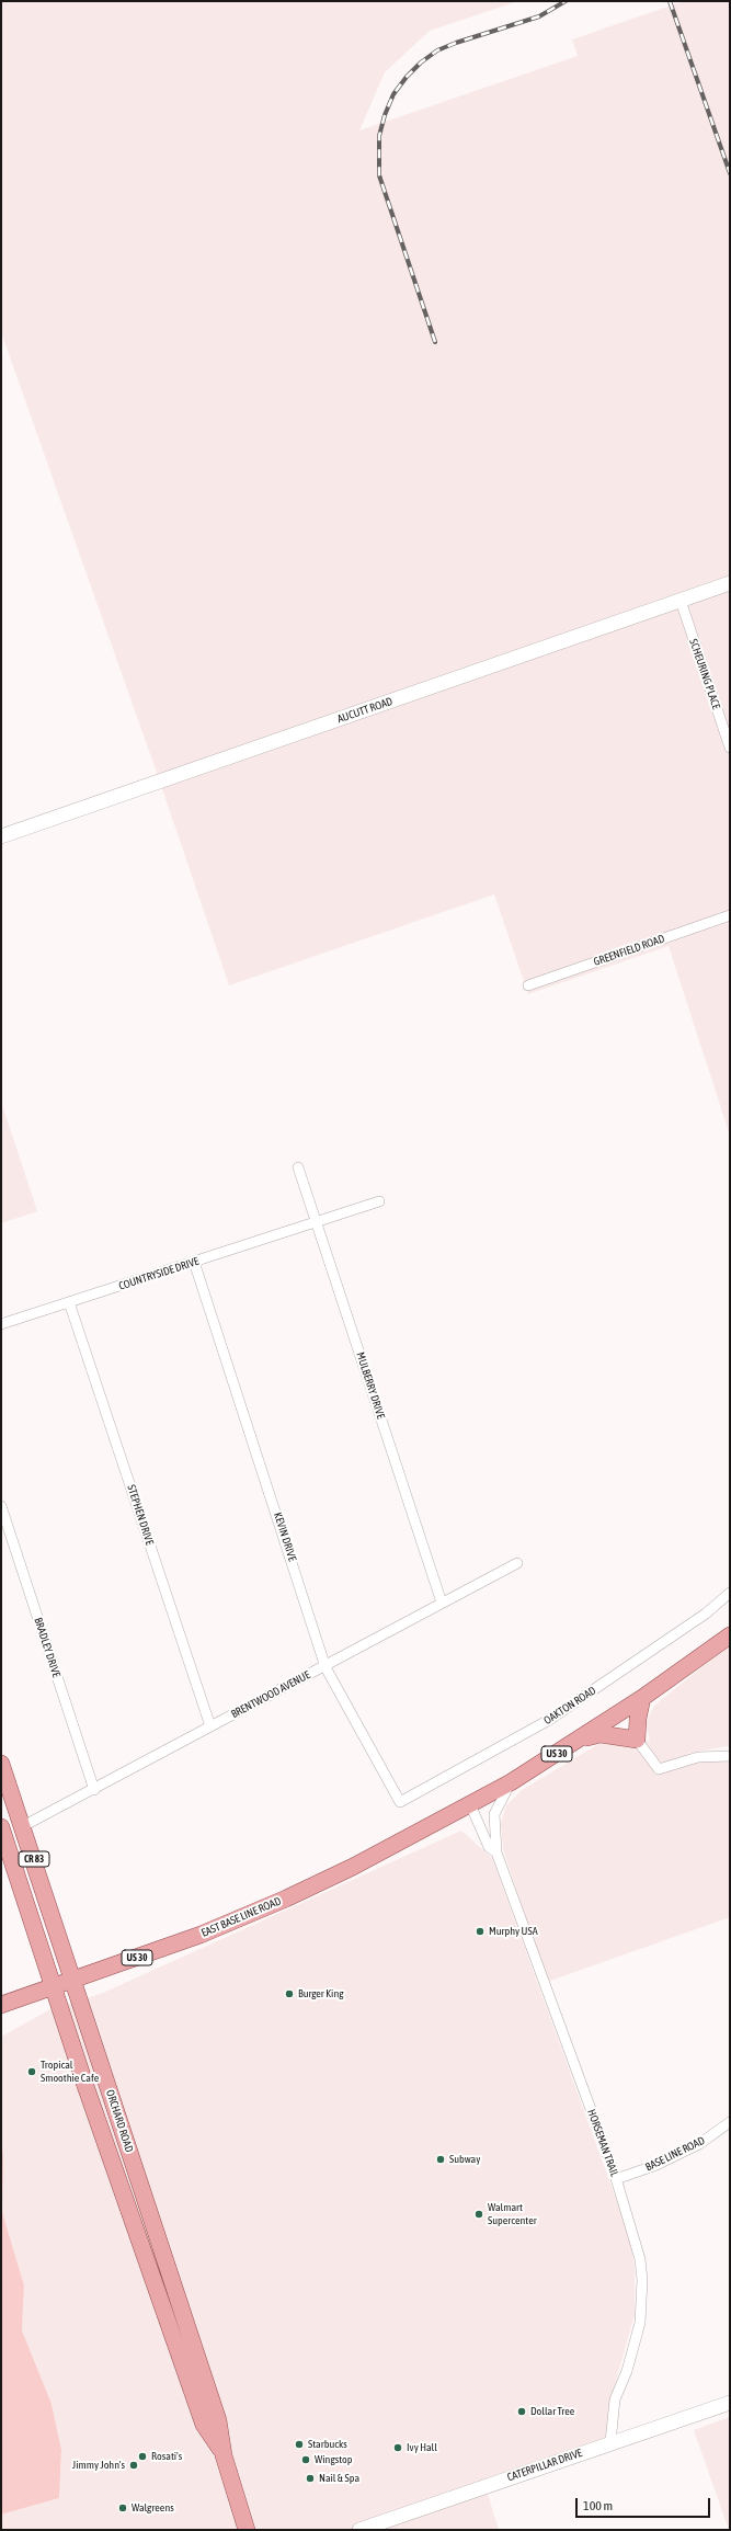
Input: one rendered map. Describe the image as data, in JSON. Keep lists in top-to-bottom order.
{
  "streets": {
    "main road": [
      "US 30",
      "CR 83",
      "EAST BASE LINE ROAD",
      "ORCHARD ROAD"
    ],
    "street": [
      "SCHEURING PLACE",
      "AUCUTT ROAD",
      "GREENFIELD ROAD",
      "COUNTRYSIDE DRIVE",
      "MULBERRY DRIVE",
      "STEPHEN DRIVE",
      "KEVIN DRIVE",
      "BRADLEY DRIVE",
      "BRENTWOOD AVENUE",
      "OAKTON ROAD",
      "HORSEMAN TRAIL",
      "BASE LINE ROAD",
      "CATERPILLAR DRIVE"
    ]
  },
  "crossings": [
    ["SCHEURING PLACE", "AUCUTT ROAD"],
    ["COUNTRYSIDE DRIVE", "MULBERRY DRIVE"],
    ["COUNTRYSIDE DRIVE", "STEPHEN DRIVE"],
    ["COUNTRYSIDE DRIVE", "KEVIN DRIVE"],
    ["MULBERRY DRIVE", "BRENTWOOD AVENUE"],
    ["STEPHEN DRIVE", "BRENTWOOD AVENUE"],
    ["KEVIN DRIVE", "BRENTWOOD AVENUE"],
    ["KEVIN DRIVE", "OAKTON ROAD"],
    ["BRADLEY DRIVE", "BRENTWOOD AVENUE"],
    ["BRENTWOOD AVENUE", "ORCHARD ROAD"],
    ["US 30", "EAST BASE LINE ROAD"],
    ["US 30", "HORSEMAN TRAIL"],
    ["EAST BASE LINE ROAD", "ORCHARD ROAD"],
    ["EAST BASE LINE ROAD", "HORSEMAN TRAIL"],
    ["HORSEMAN TRAIL", "BASE LINE ROAD"],
    ["HORSEMAN TRAIL", "CATERPILLAR DRIVE"]
  ],
  "places": [
    "Murphy USA",
    "Burger King",
    "Tropical Smoothie Cafe",
    "Subway",
    "Walmart Supercenter",
    "Dollar Tree",
    "Starbucks",
    "Ivy Hall",
    "Rosati's",
    "Wingstop",
    "Jimmy John's",
    "Nail & Spa",
    "Walgreens"
  ],
  "scale_bar": "100 m"
}
